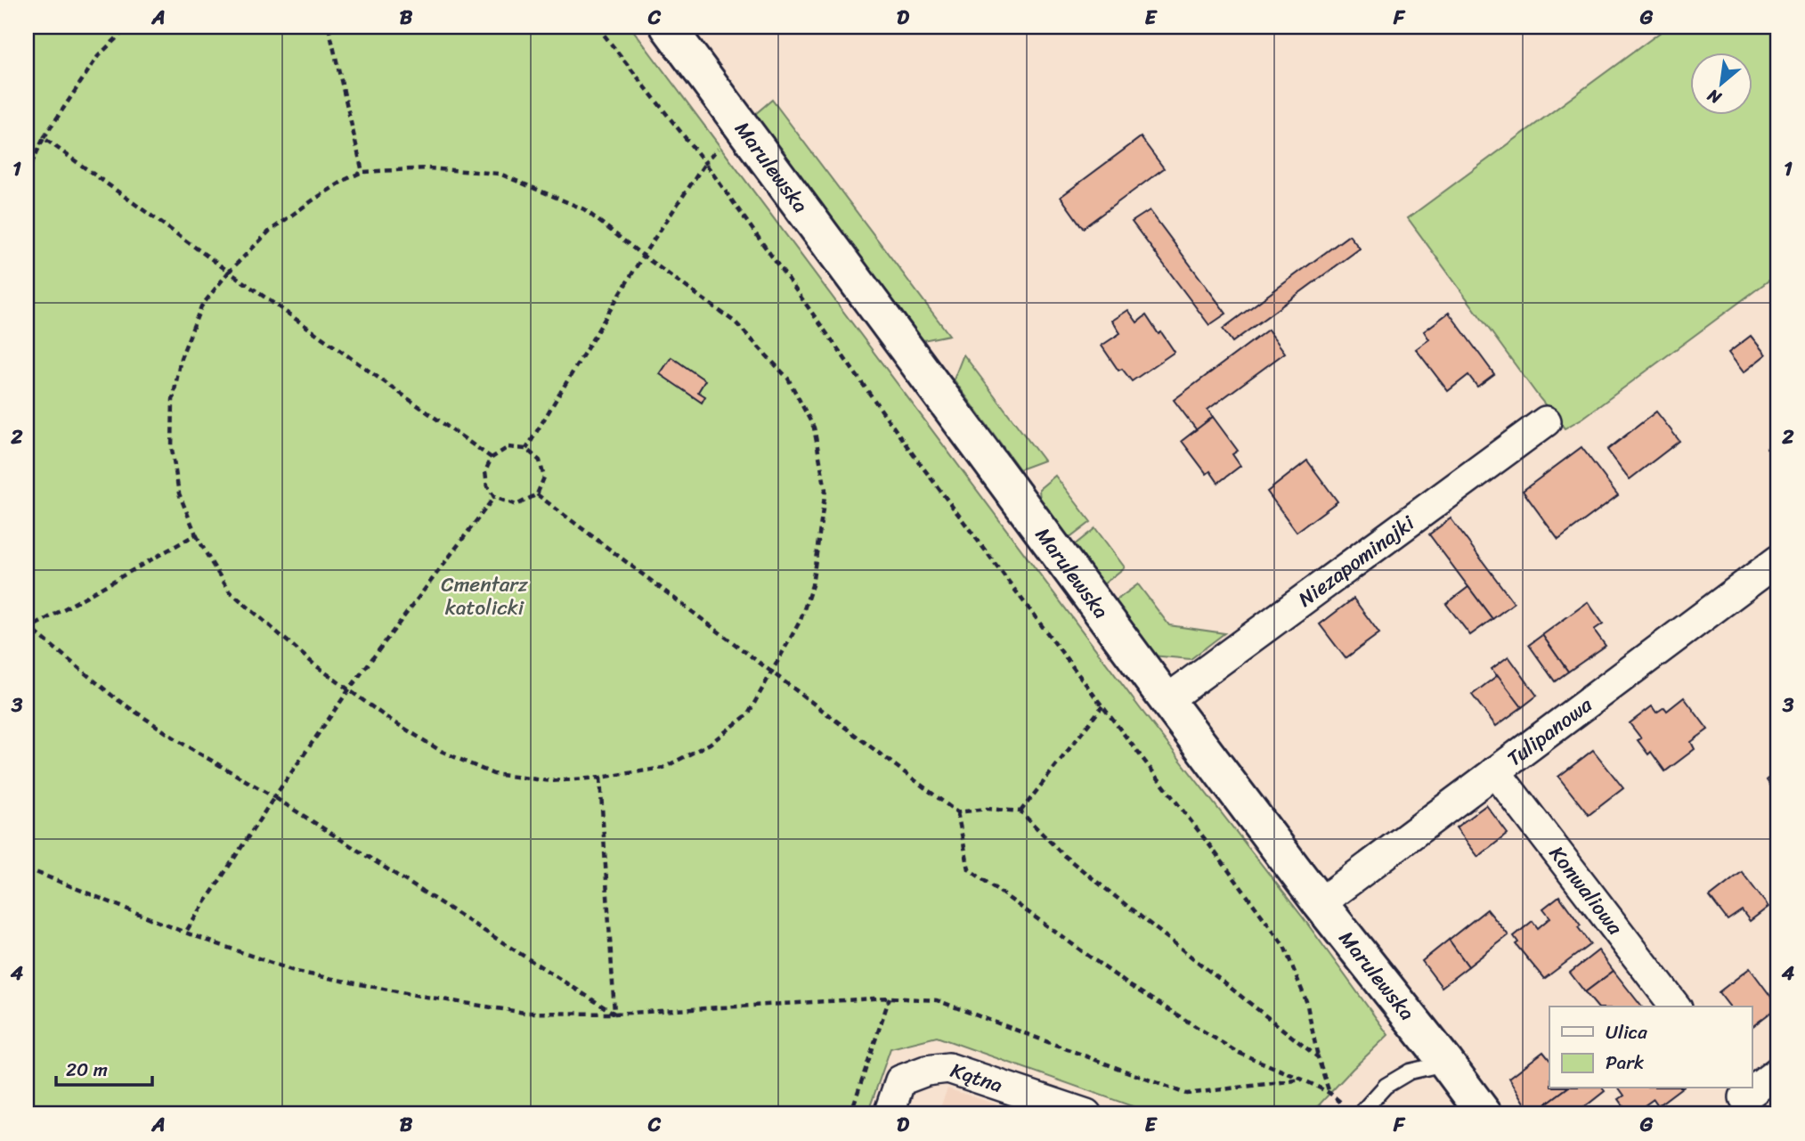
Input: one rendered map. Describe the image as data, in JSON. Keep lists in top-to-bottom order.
{
  "streets": {
    "street": [
      "Marulewska",
      "Niezapominajki",
      "Tulipanowa",
      "Konwaliowa",
      "Kątna"
    ]
  },
  "crossings": [
    ["Marulewska", "Niezapominajki"],
    ["Marulewska", "Tulipanowa"],
    ["Tulipanowa", "Konwaliowa"]
  ],
  "parks": ["Cmentarz katolicki"],
  "legend": ["Ulica", "Park"],
  "scale_bar": "20 m",
  "north": "bottom left",
  "grid": {
    "columns": [
      "A",
      "B",
      "C",
      "D",
      "E",
      "F",
      "G"
    ],
    "rows": [
      "1",
      "2",
      "3",
      "4"
    ]
  }
}
